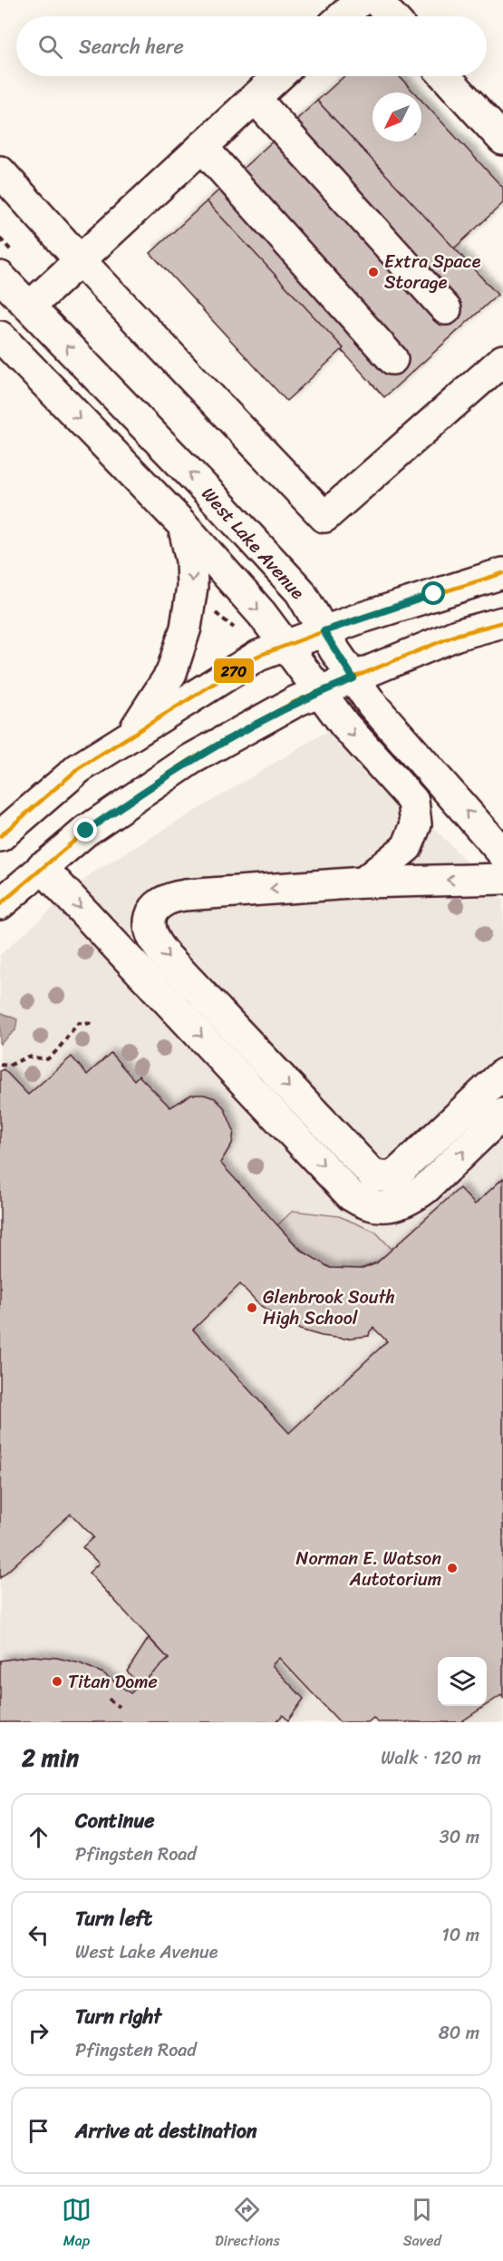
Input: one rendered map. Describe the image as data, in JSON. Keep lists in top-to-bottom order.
{
  "streets": {
    "street": ["West Lake Avenue"]
  },
  "places": [
    "Extra Space Storage",
    "Glenbrook South High School",
    "Norman E. Watson Autotorium",
    "Titan Dome"
  ],
  "lines": ["transit line 270"],
  "north": "bottom left",
  "page": {
    "search": "Search here",
    "heading": ["2 min", "Walk · 120 m"],
    "list": [
      ["Continue", "Pfingsten Road", "30 m"],
      ["Turn left", "West Lake Avenue", "10 m"],
      ["Turn right", "Pfingsten Road", "80 m"],
      "Arrive at destination"
    ],
    "nav": ["Map", "Directions", "Saved"]
  }
}
